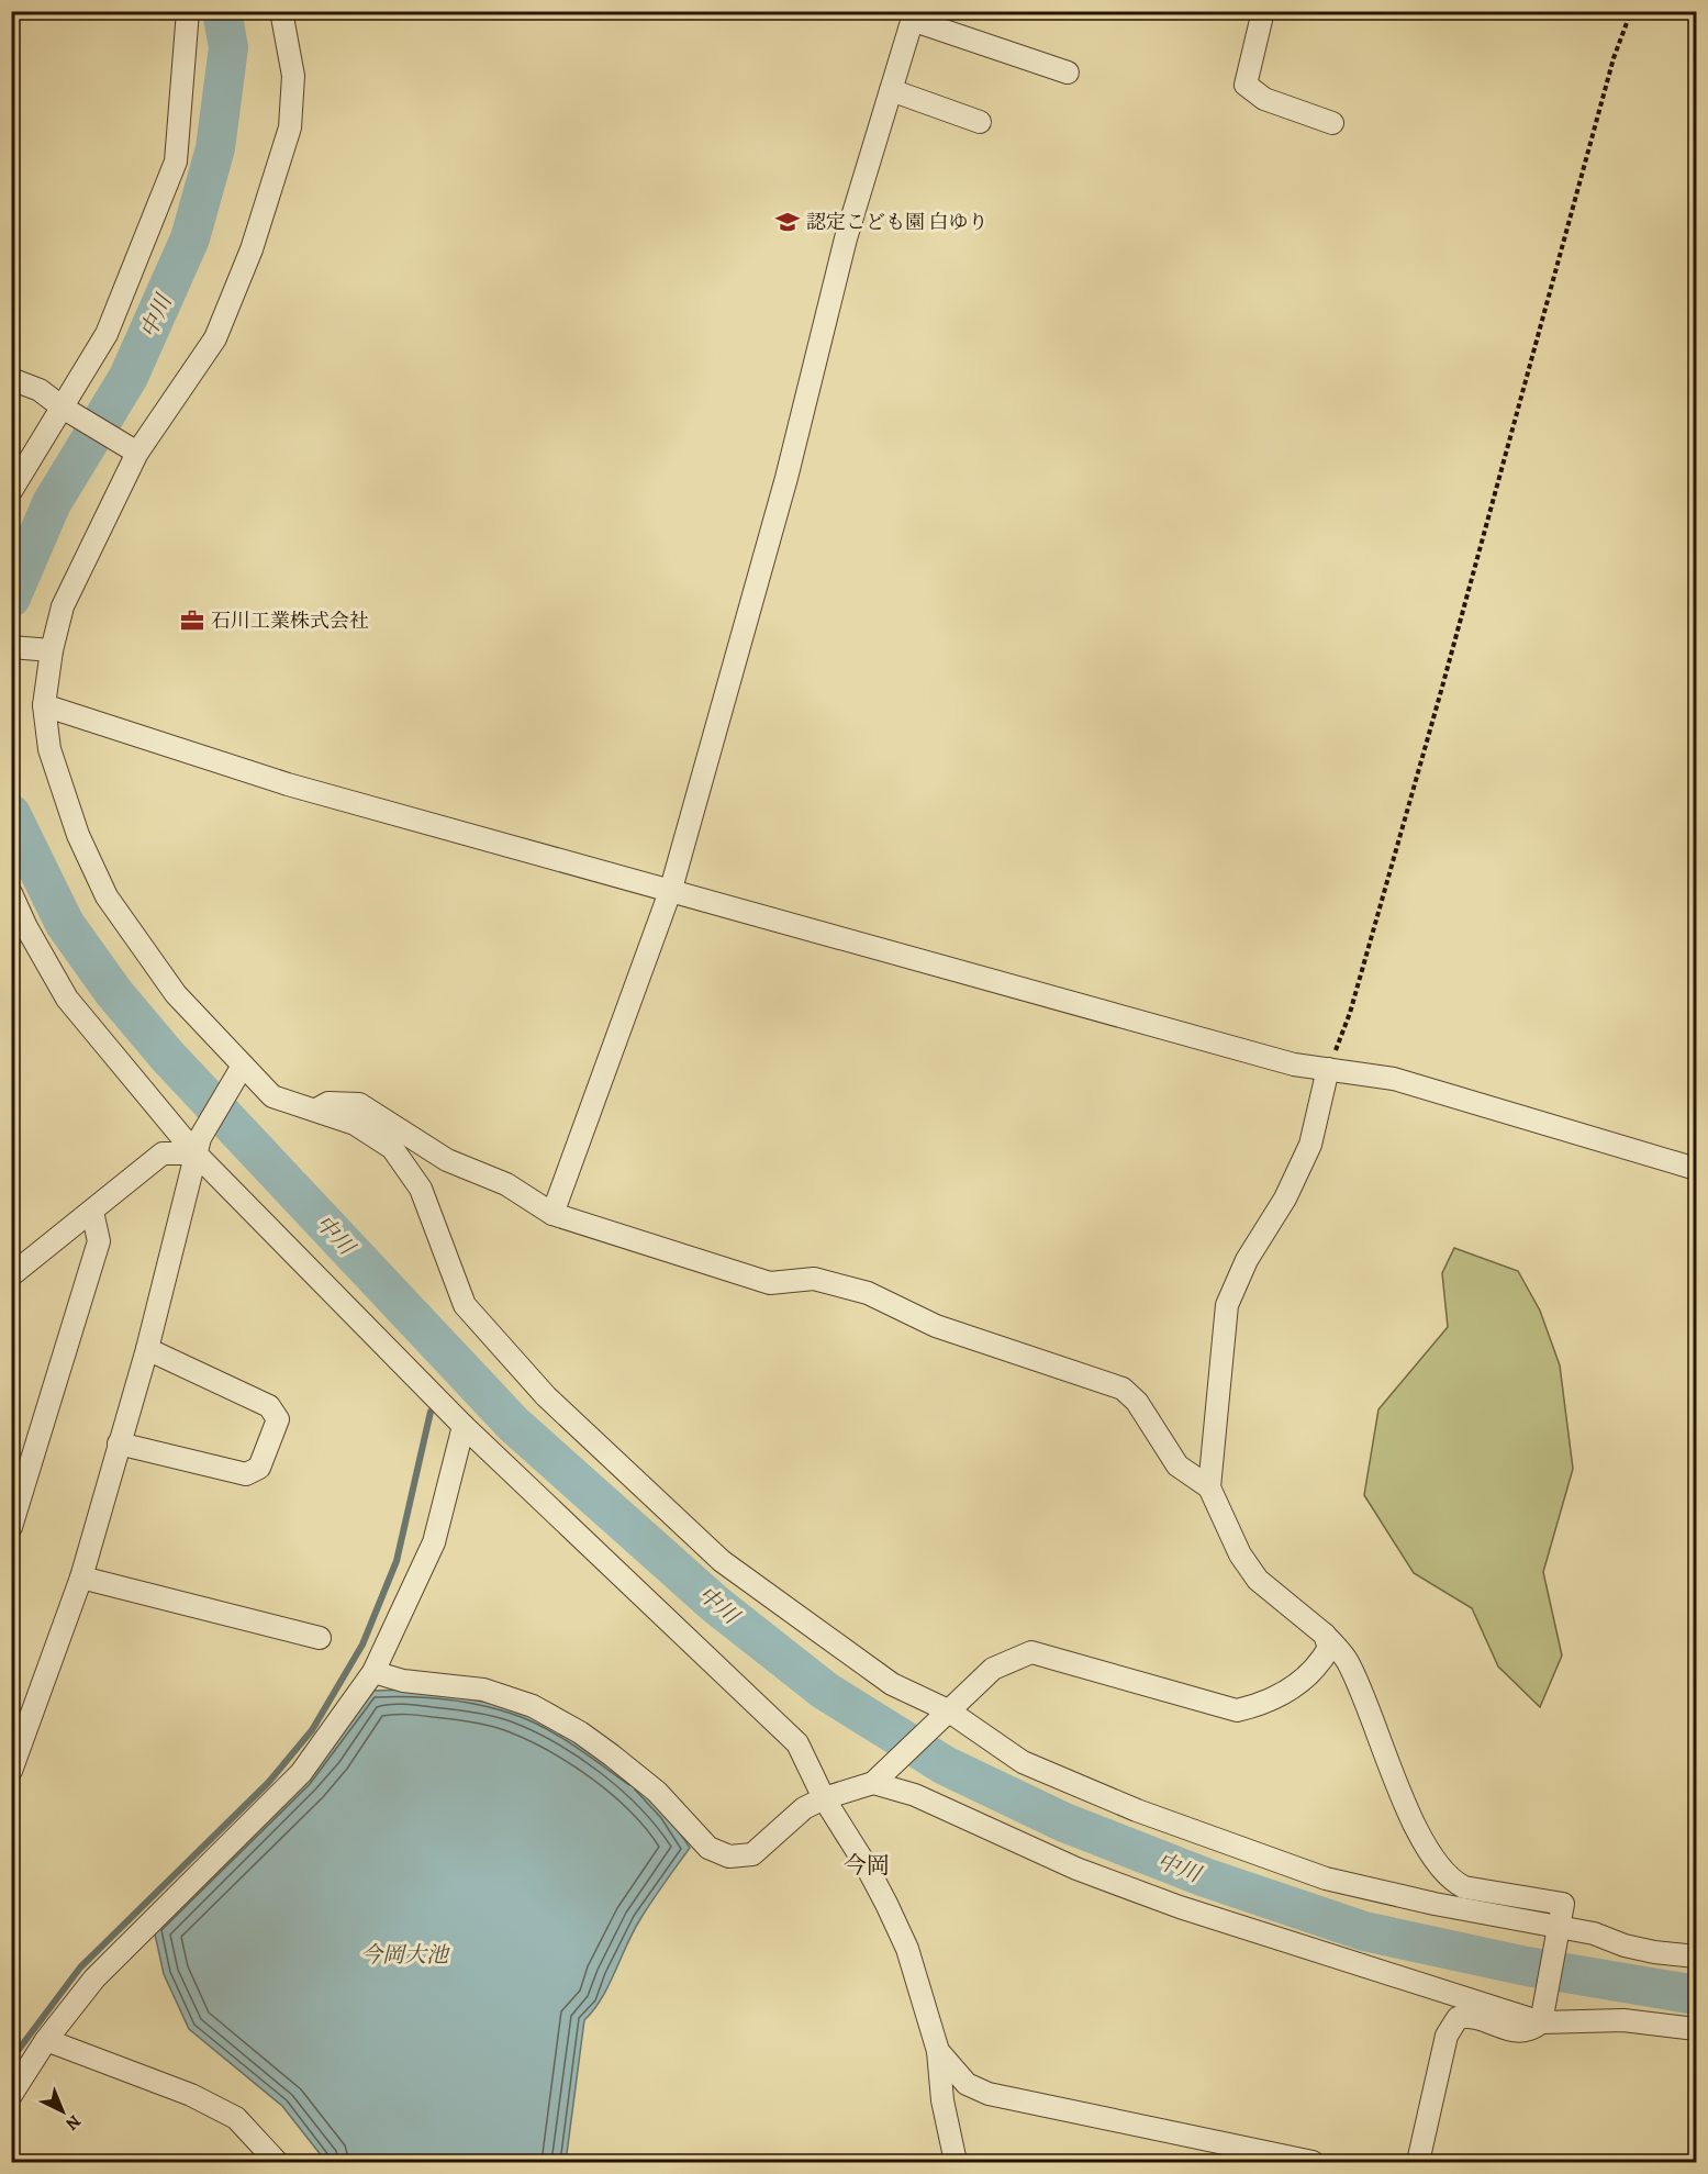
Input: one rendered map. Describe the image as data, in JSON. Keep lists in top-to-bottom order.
{
  "districts": ["今岡"],
  "water": ["中川", "今岡大池"],
  "places": {
    "school or university": ["認定こども園 白ゆり"],
    "office": ["石川工業株式会社"]
  },
  "north": "bottom right"
}
